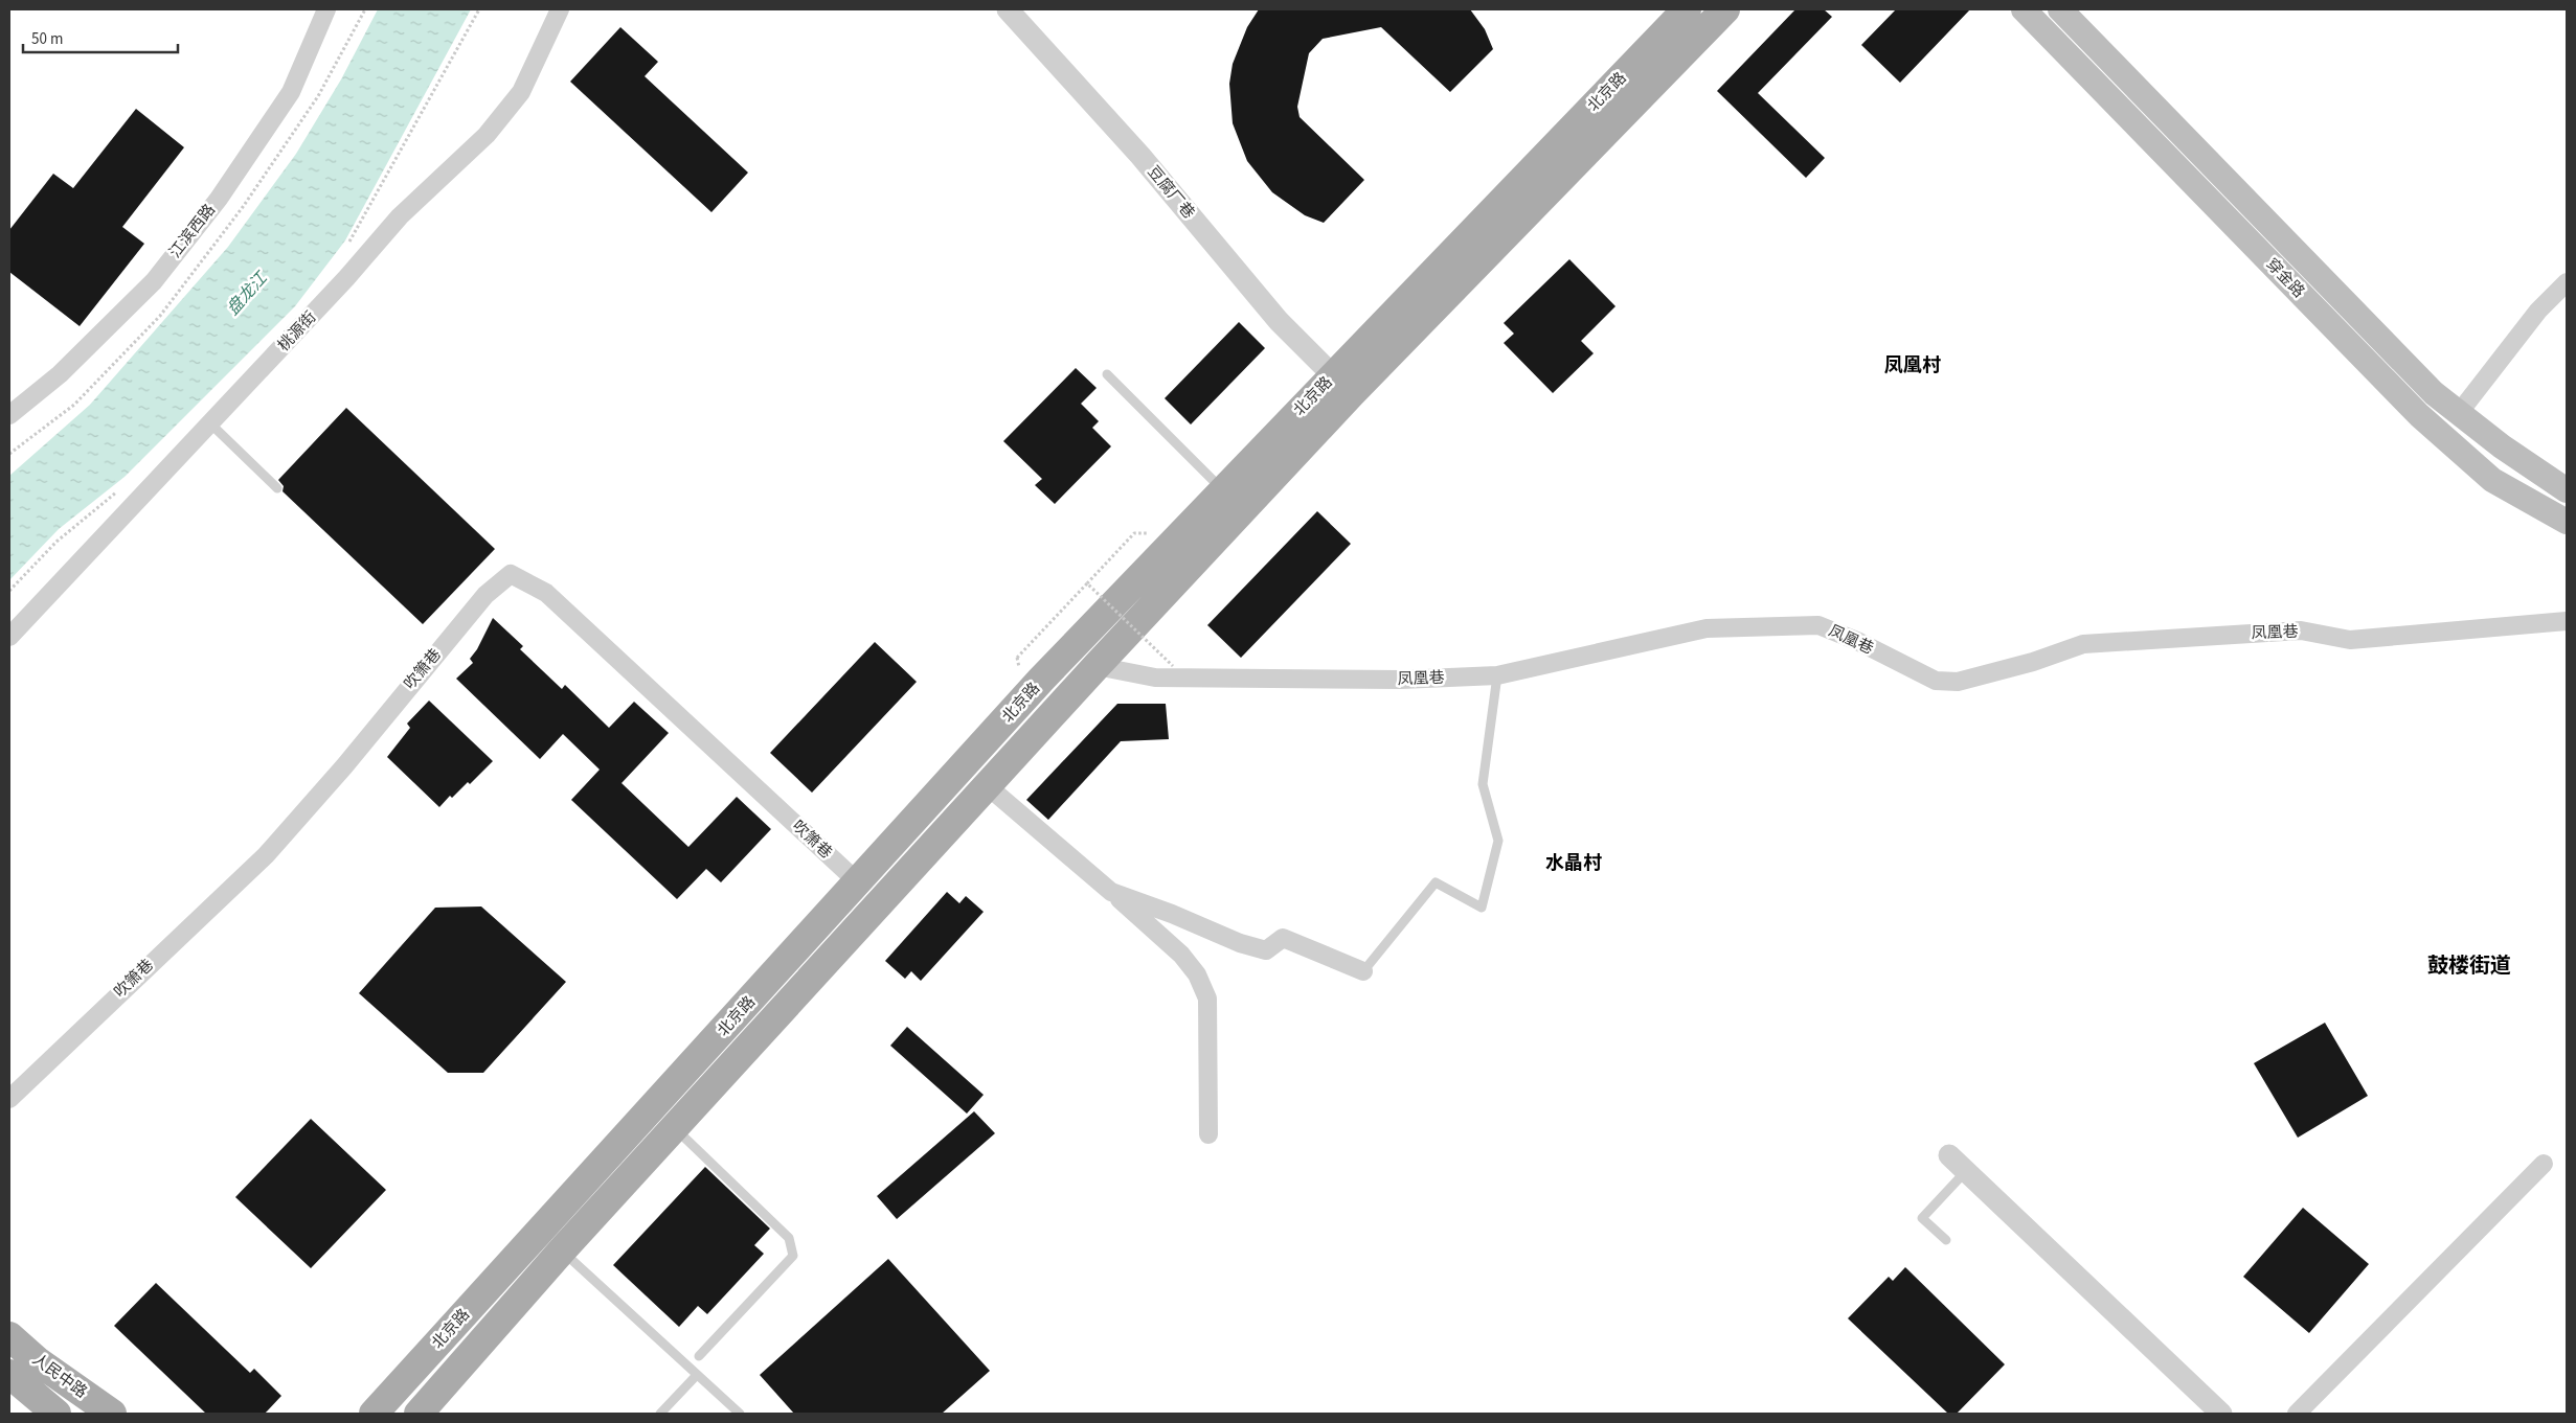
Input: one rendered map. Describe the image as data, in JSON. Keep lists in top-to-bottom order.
{
  "streets": {
    "main road": ["北京路", "穿金路", "人民中路"],
    "street": [
      "豆腐厂巷",
      "江滨西路",
      "桃源街",
      "凤凰巷",
      "吹箫巷"
    ]
  },
  "crossings": [
    ["北京路", "豆腐厂巷"],
    ["北京路", "凤凰巷"],
    ["北京路", "吹箫巷"]
  ],
  "districts": ["凤凰村", "水晶村", "鼓楼街道"],
  "water": ["盘龙江"],
  "scale_bar": "50 m"
}
